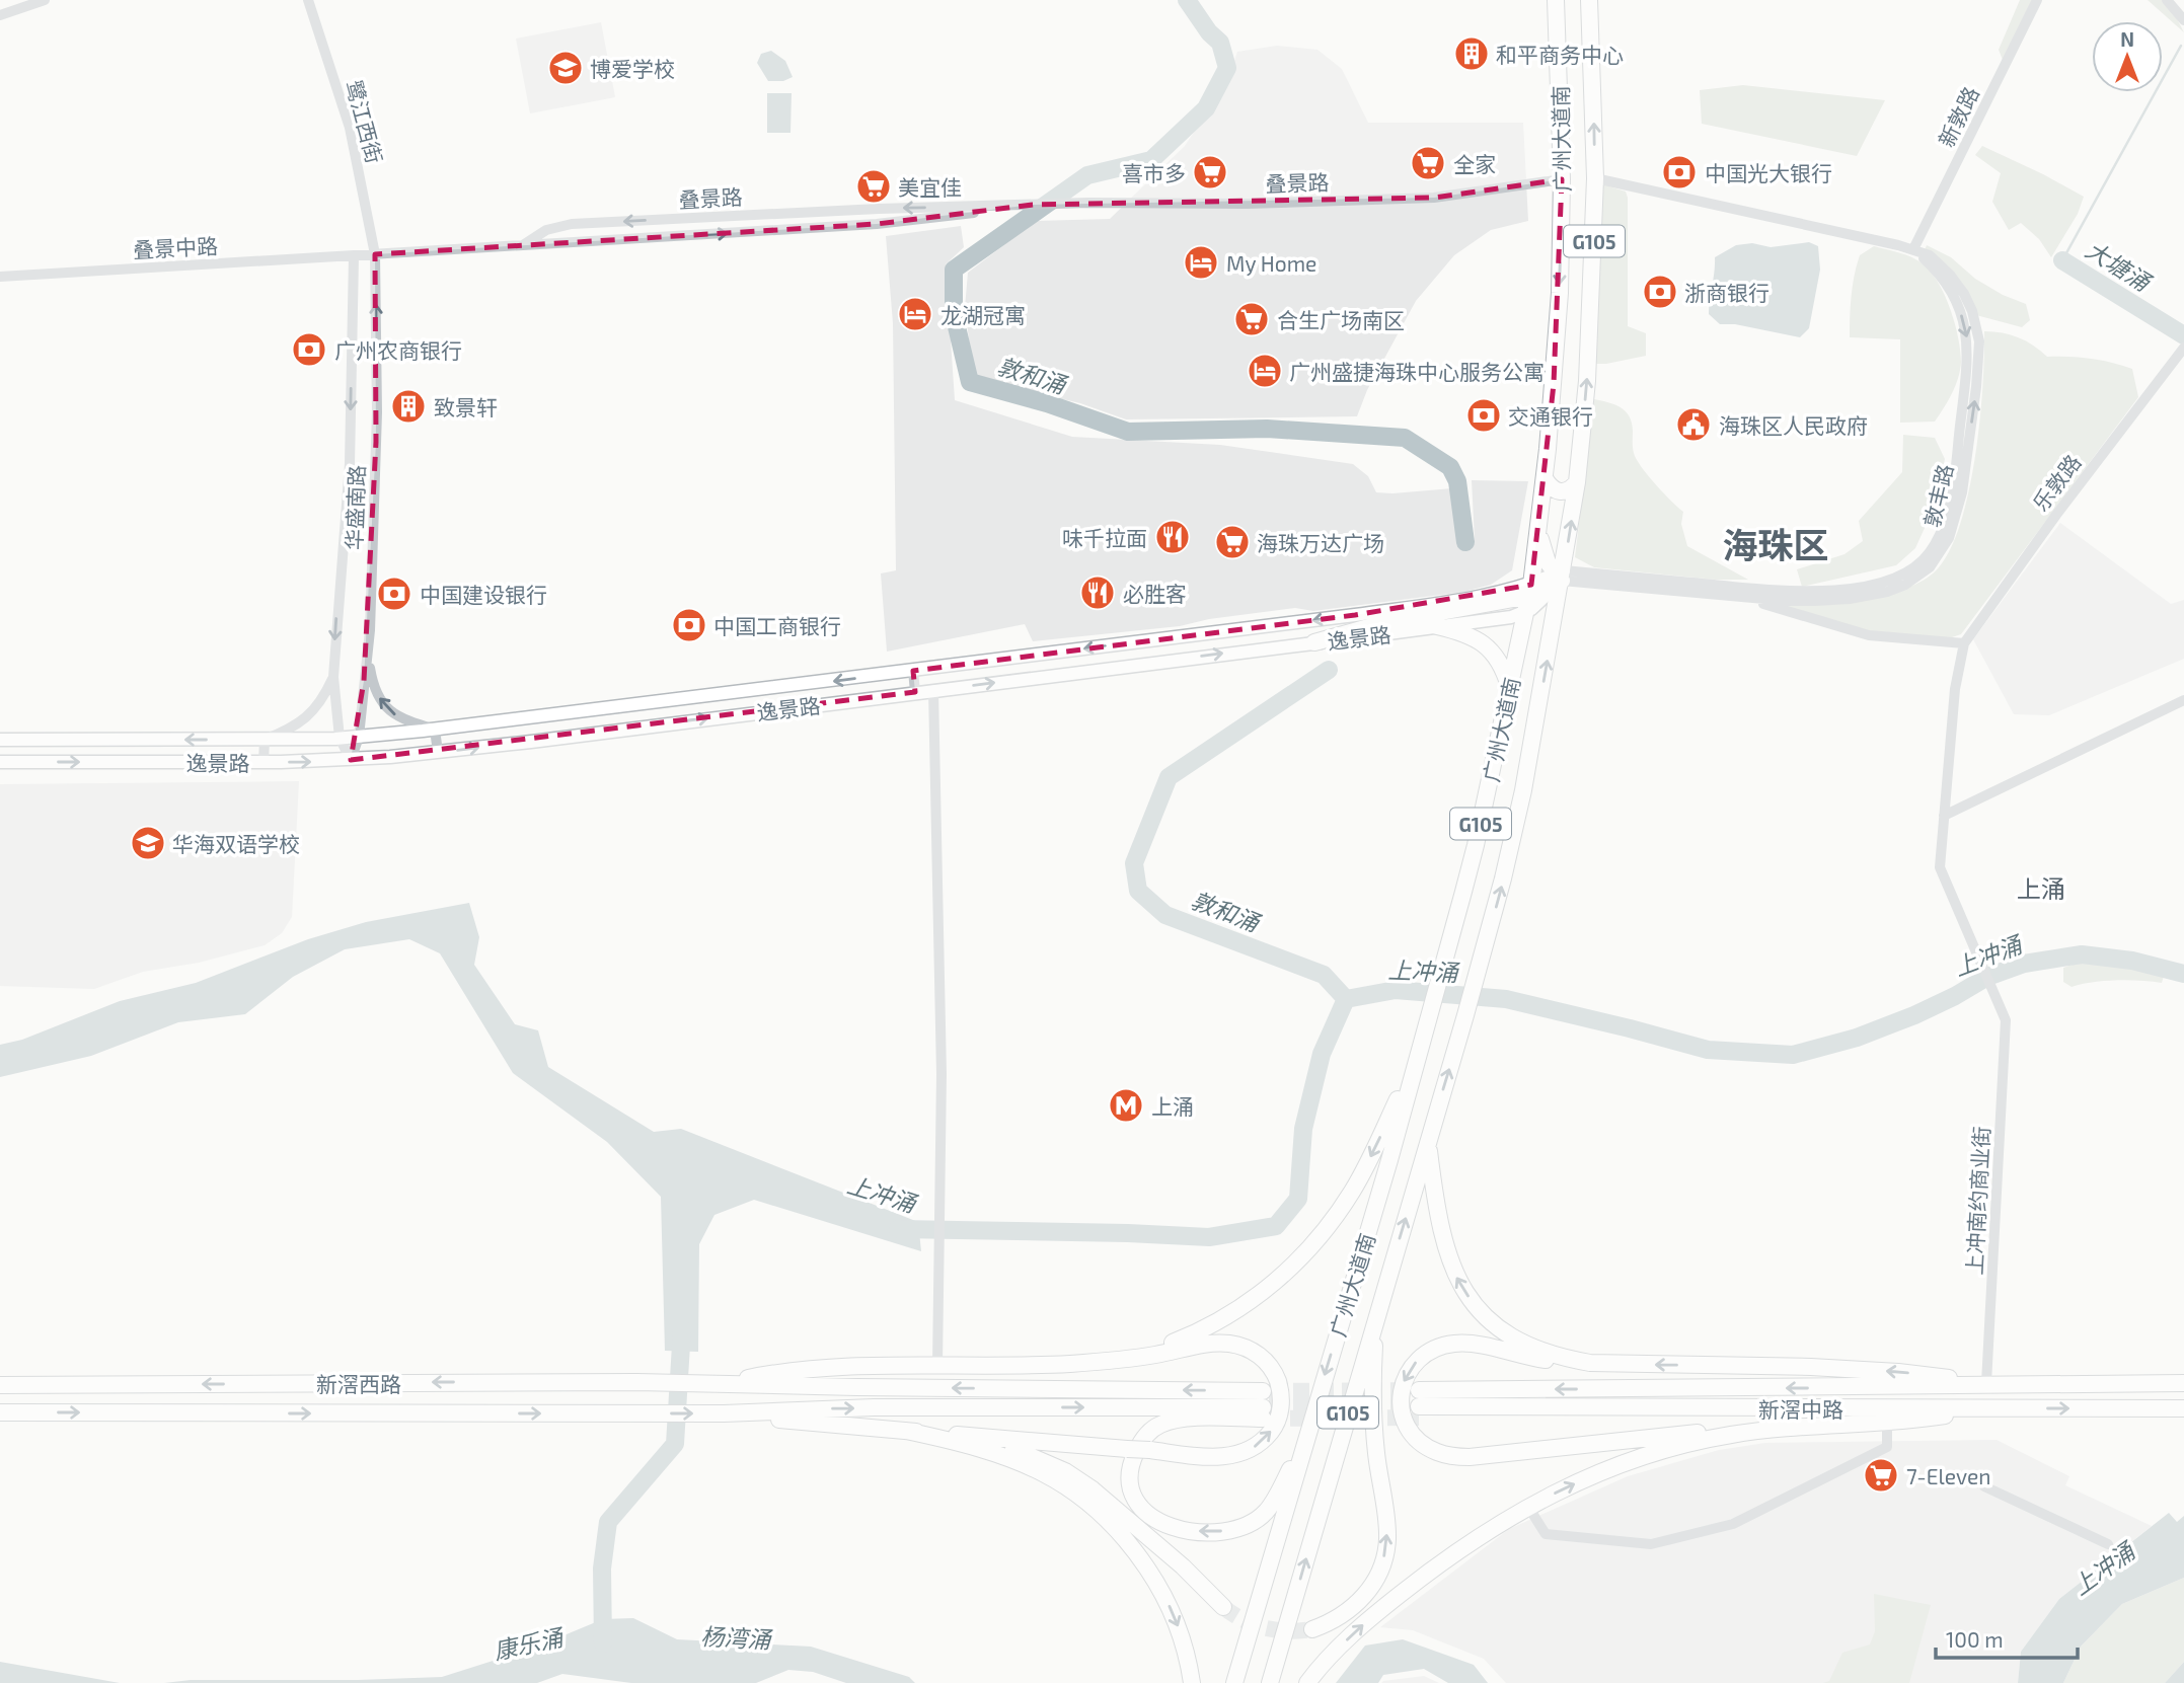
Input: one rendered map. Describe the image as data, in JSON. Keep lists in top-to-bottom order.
{
  "streets": {
    "highway": [
      "广州大道南",
      "G105",
      "新滘西路",
      "新滘中路"
    ],
    "main road": ["逸景路"],
    "street": [
      "新敦路",
      "鹭江西街",
      "叠景路",
      "叠景中路",
      "乐敦路",
      "敦丰路",
      "华盛南路",
      "上冲南约商业街"
    ]
  },
  "crossings": [
    ["新敦路", "敦丰路"],
    ["鹭江西街", "叠景路"],
    ["鹭江西街", "华盛南路"],
    ["广州大道南", "叠景路"],
    ["广州大道南", "敦丰路"],
    ["广州大道南", "逸景路"],
    ["叠景路", "叠景中路"],
    ["叠景路", "华盛南路"],
    ["华盛南路", "逸景路"]
  ],
  "districts": ["海珠区", "上涌"],
  "water": [
    "大塘涌",
    "敦和涌",
    "上冲涌",
    "杨湾涌",
    "康乐涌"
  ],
  "places": {
    "building": ["和平商务中心", "致景轩"],
    "school or university": ["博爱学校", "华海双语学校"],
    "supermarket": [
      "全家",
      "喜市多",
      "美宜佳",
      "合生广场南区",
      "海珠万达广场",
      "7-Eleven"
    ],
    "bank": [
      "中国光大银行",
      "浙商银行",
      "广州农商银行",
      "交通银行",
      "中国建设银行",
      "中国工商银行"
    ],
    "hotel": ["My Home", "龙湖冠寓", "广州盛捷海珠中心服务公寓"],
    "public building": ["海珠区人民政府"],
    "restaurant": ["味千拉面", "必胜客"],
    "metro station": ["上涌"]
  },
  "scale_bar": "100 m",
  "north": "top"
}
